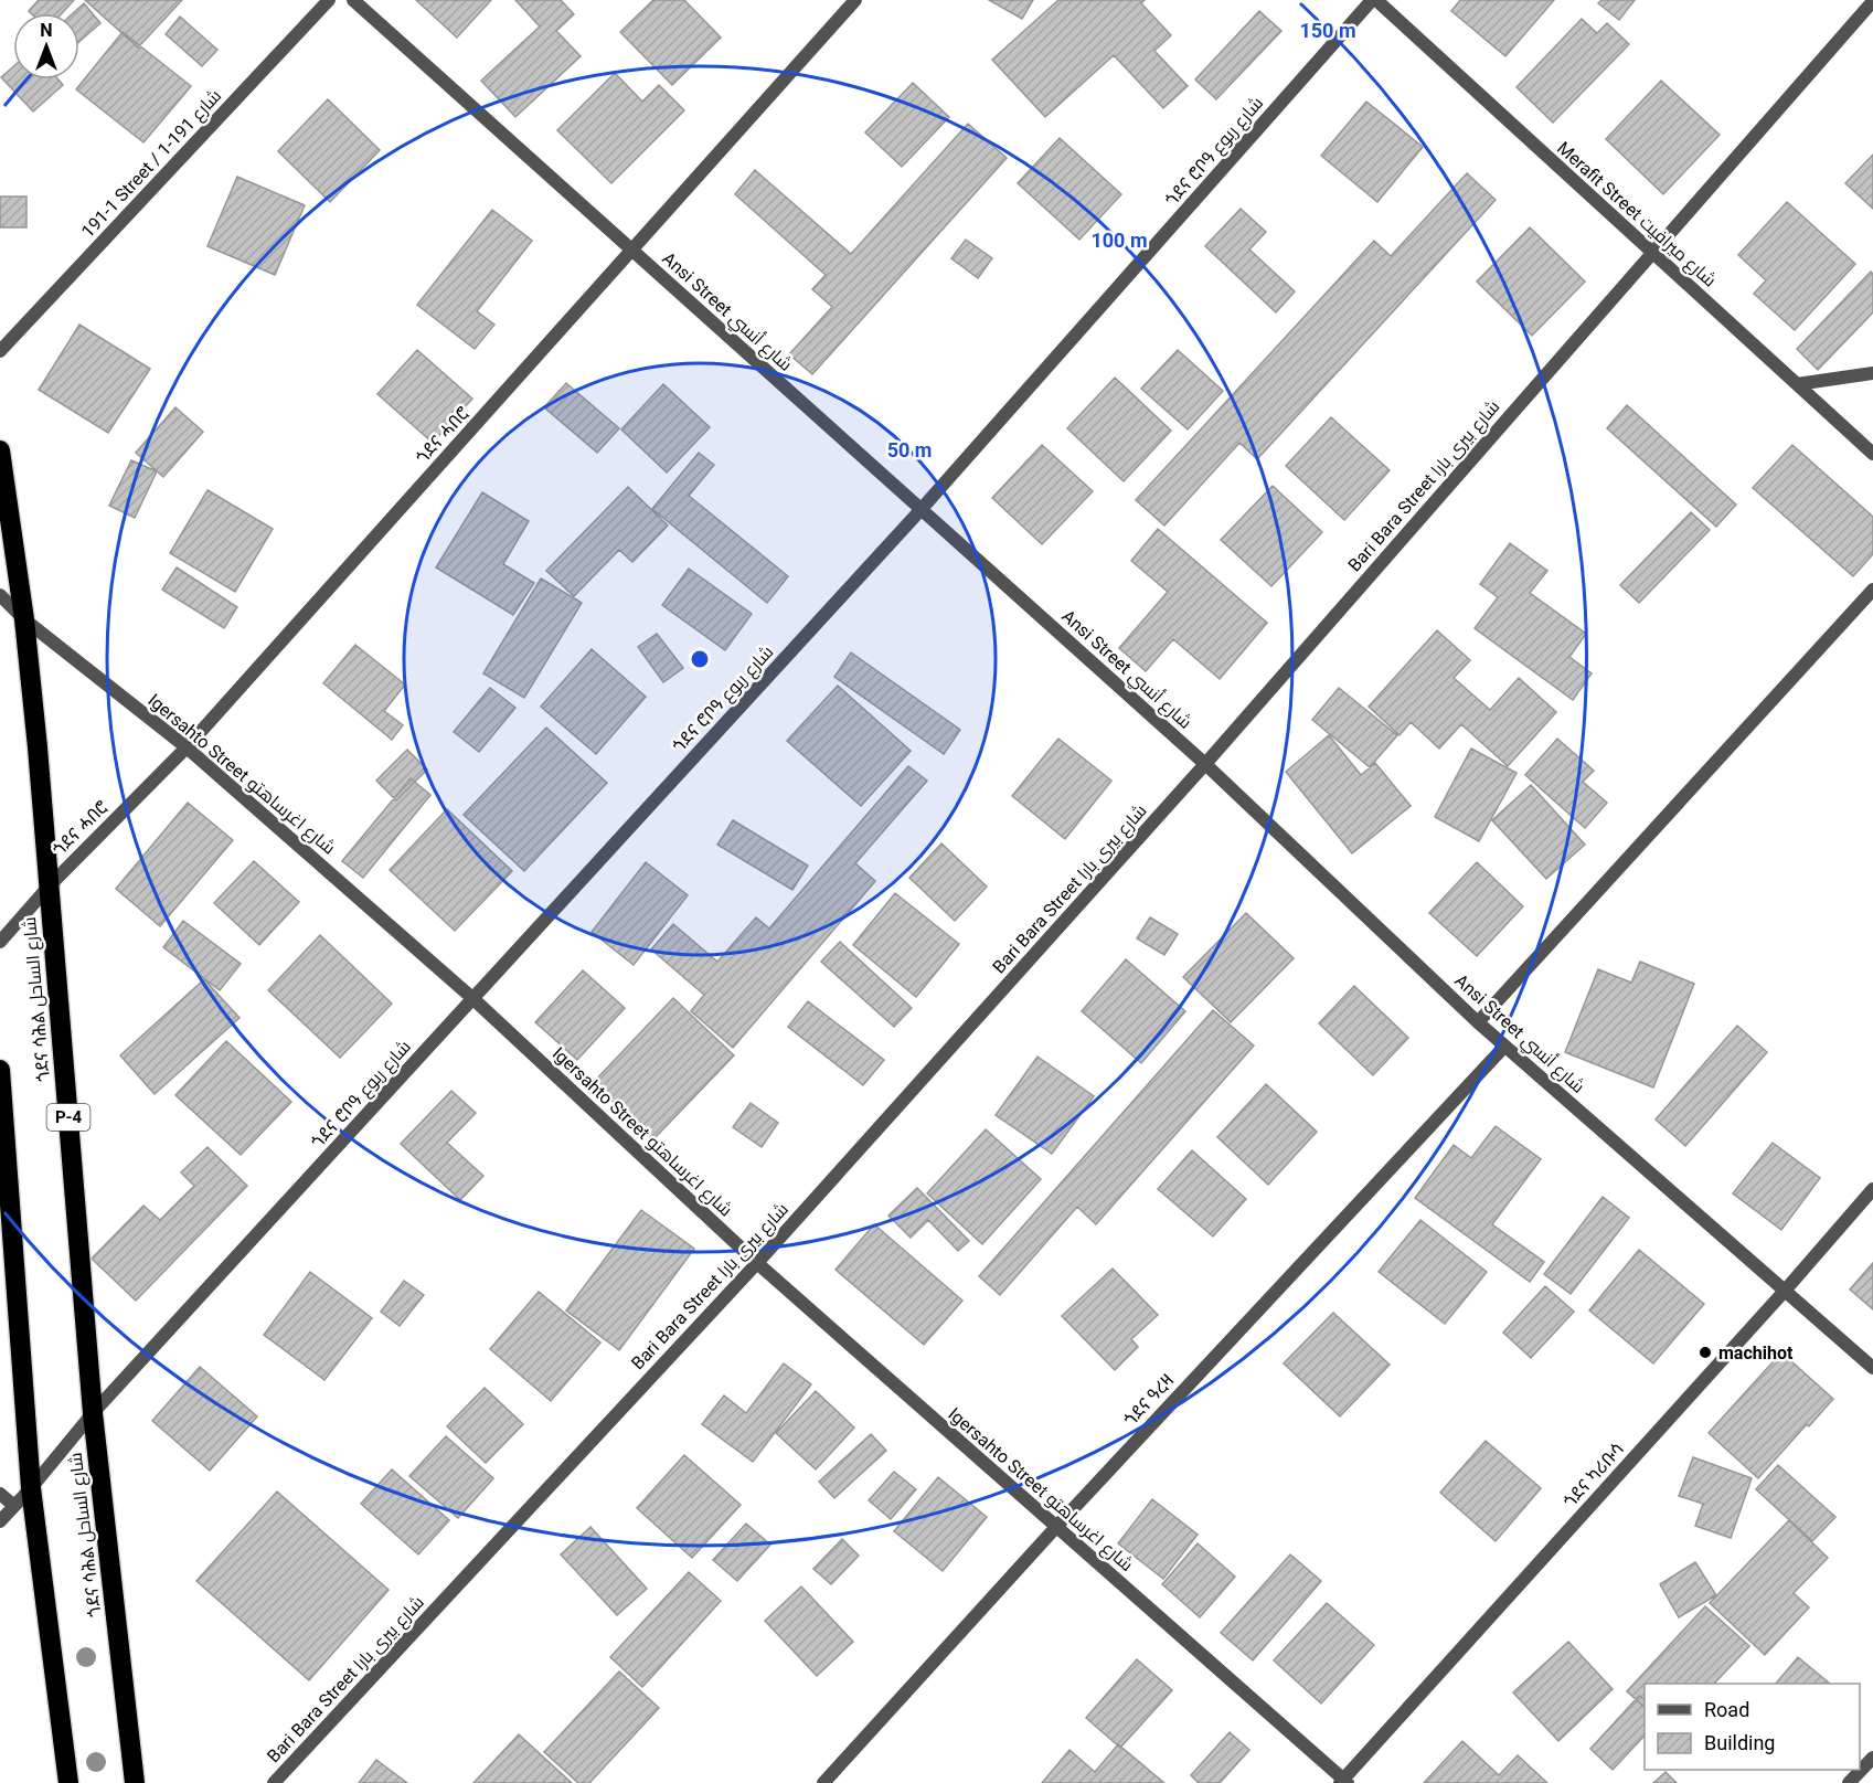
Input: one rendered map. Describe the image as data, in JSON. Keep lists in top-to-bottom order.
{
  "streets": {
    "highway": ["ጎደና ሳሕል شارع الساحل", "P-4"],
    "street": [
      "ጎደና ሮቦዓ شارع ربوع",
      "191-1 Street / شارع 191-1",
      "Merafit Street شارع ميرافيت",
      "Ansi Street شارع أنسي",
      "ጎደና ሓበሮ",
      "Bari Bara Street شارع بيرى بارا",
      "Igersahto Street شارع اغرساهتو",
      "ጎደና ዓረዛ",
      "ጎደና ካሪቡሳ"
    ]
  },
  "crossings": [
    ["ጎደና ሮቦዓ شارع ربوع", "Merafit Street شارع ميرافيت"],
    ["ጎደና ሮቦዓ شارع ربوع", "Ansi Street شارع أنسي"],
    ["ጎደና ሮቦዓ شارع ربوع", "Igersahto Street شارع اغرساهتو"],
    ["ጎደና ሮቦዓ شارع ربوع", "ጎደና ሳሕል شارع الساحل"],
    ["Merafit Street شارع ميرافيت", "Bari Bara Street شارع بيرى بارا"],
    ["Ansi Street شارع أنسي", "ጎደና ሓበሮ"],
    ["Ansi Street شارع أنسي", "Bari Bara Street شارع بيرى بارا"],
    ["Ansi Street شارع أنسي", "ጎደና ዓረዛ"],
    ["Ansi Street شارع أنسي", "ጎደና ካሪቡሳ"],
    ["ጎደና ሓበሮ", "Igersahto Street شارع اغرساهتو"],
    ["ጎደና ሓበሮ", "ጎደና ሳሕል شارع الساحل"],
    ["Bari Bara Street شارع بيرى بارا", "Igersahto Street شارع اغرساهتو"],
    ["Igersahto Street شارع اغرساهتو", "ጎደና ሳሕል شارع الساحل"],
    ["Igersahto Street شارع اغرساهتو", "ጎደና ዓረዛ"],
    ["Igersahto Street شارع اغرساهتو", "ጎደና ካሪቡሳ"]
  ],
  "places": ["machihot"],
  "legend": ["Road", "Building"],
  "north": "top",
  "rings": ["150 m", "100 m", "50 m"]
}
